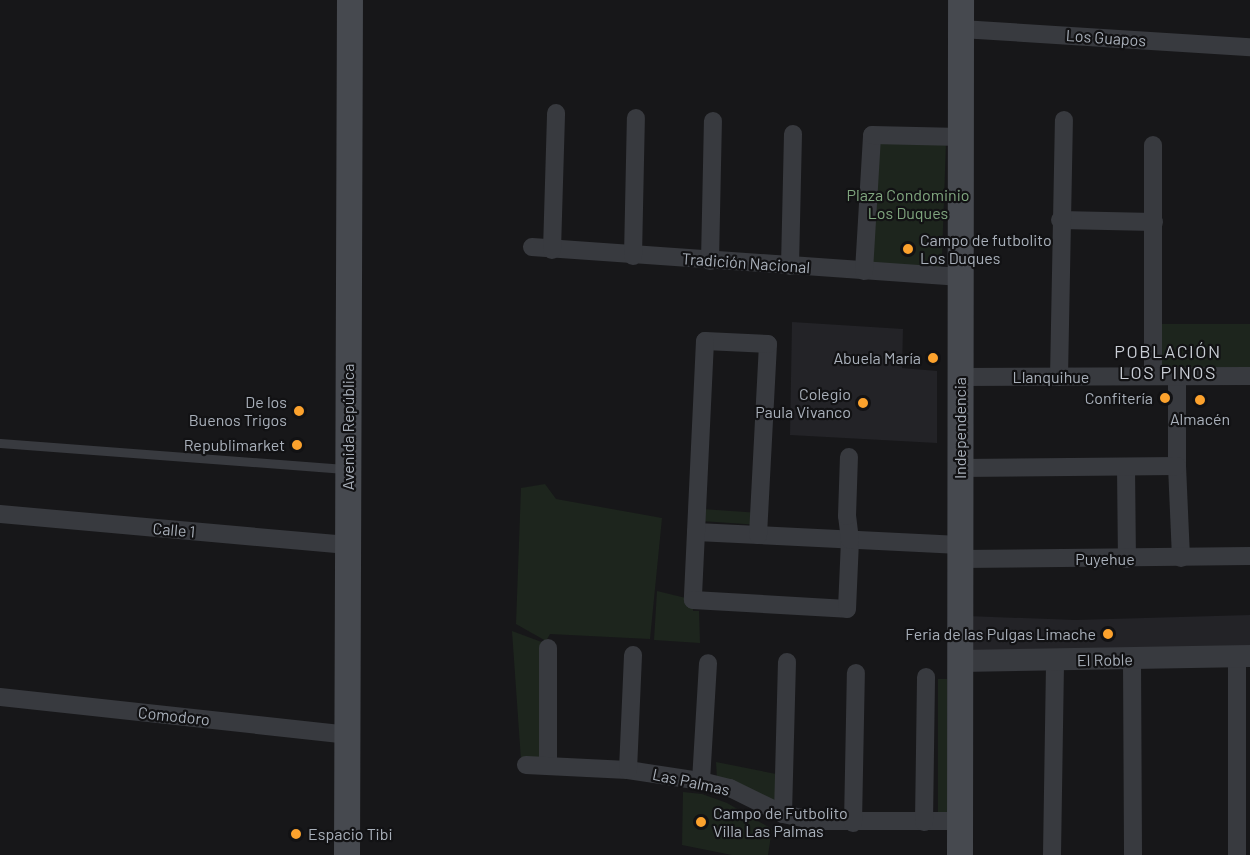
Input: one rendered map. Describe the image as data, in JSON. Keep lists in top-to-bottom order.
{
  "streets": {
    "main road": ["Avenida República", "Independencia"],
    "street": [
      "Los Guapos",
      "Tradición Nacional",
      "Llanquihue",
      "Calle 1",
      "Puyehue",
      "El Roble",
      "Comodoro",
      "Las Palmas"
    ]
  },
  "crossings": [
    ["Los Guapos", "Independencia"],
    ["Tradición Nacional", "Independencia"],
    ["Llanquihue", "Independencia"],
    ["Avenida República", "Calle 1"],
    ["Avenida República", "Comodoro"],
    ["Independencia", "Puyehue"],
    ["Independencia", "El Roble"],
    ["Independencia", "Las Palmas"]
  ],
  "districts": ["POBLACIÓN LOS PINOS"],
  "parks": ["Plaza Condominio Los Duques"],
  "places": [
    "Campo de futbolito Los Duques",
    "Abuela María",
    "Confitería",
    "Almacén",
    "Colegio Paula Vivanco",
    "De los Buenos Trigos",
    "Republimarket",
    "Feria de las Pulgas Limache",
    "Campo de Futbolito Villa Las Palmas",
    "Espacio Tibi"
  ]
}
